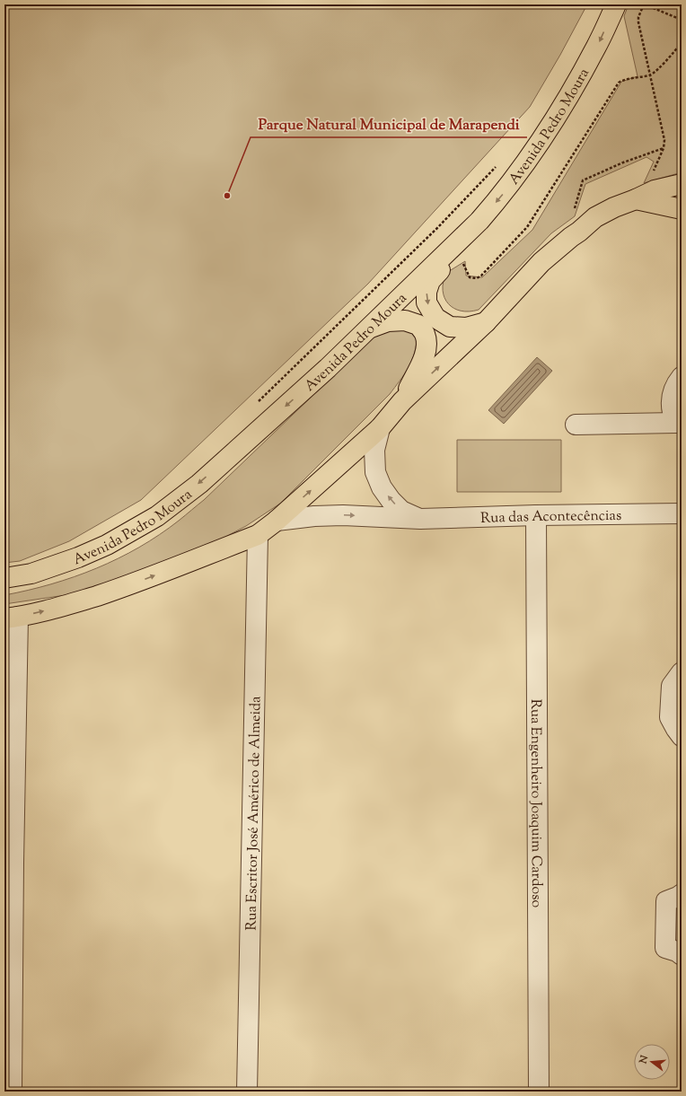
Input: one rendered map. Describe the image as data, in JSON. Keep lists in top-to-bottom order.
{
  "streets": {
    "main road": ["Avenida Pedro Moura"],
    "street": ["Rua das Acontecências", "Rua Engenheiro Joaquim Cardoso", "Rua Escritor José Américo de Almeida"]
  },
  "crossings": [
    ["Rua das Acontecências", "Rua Engenheiro Joaquim Cardoso"]
  ],
  "places": ["Parque Natural Municipal de Marapendi"],
  "north": "left"
}
